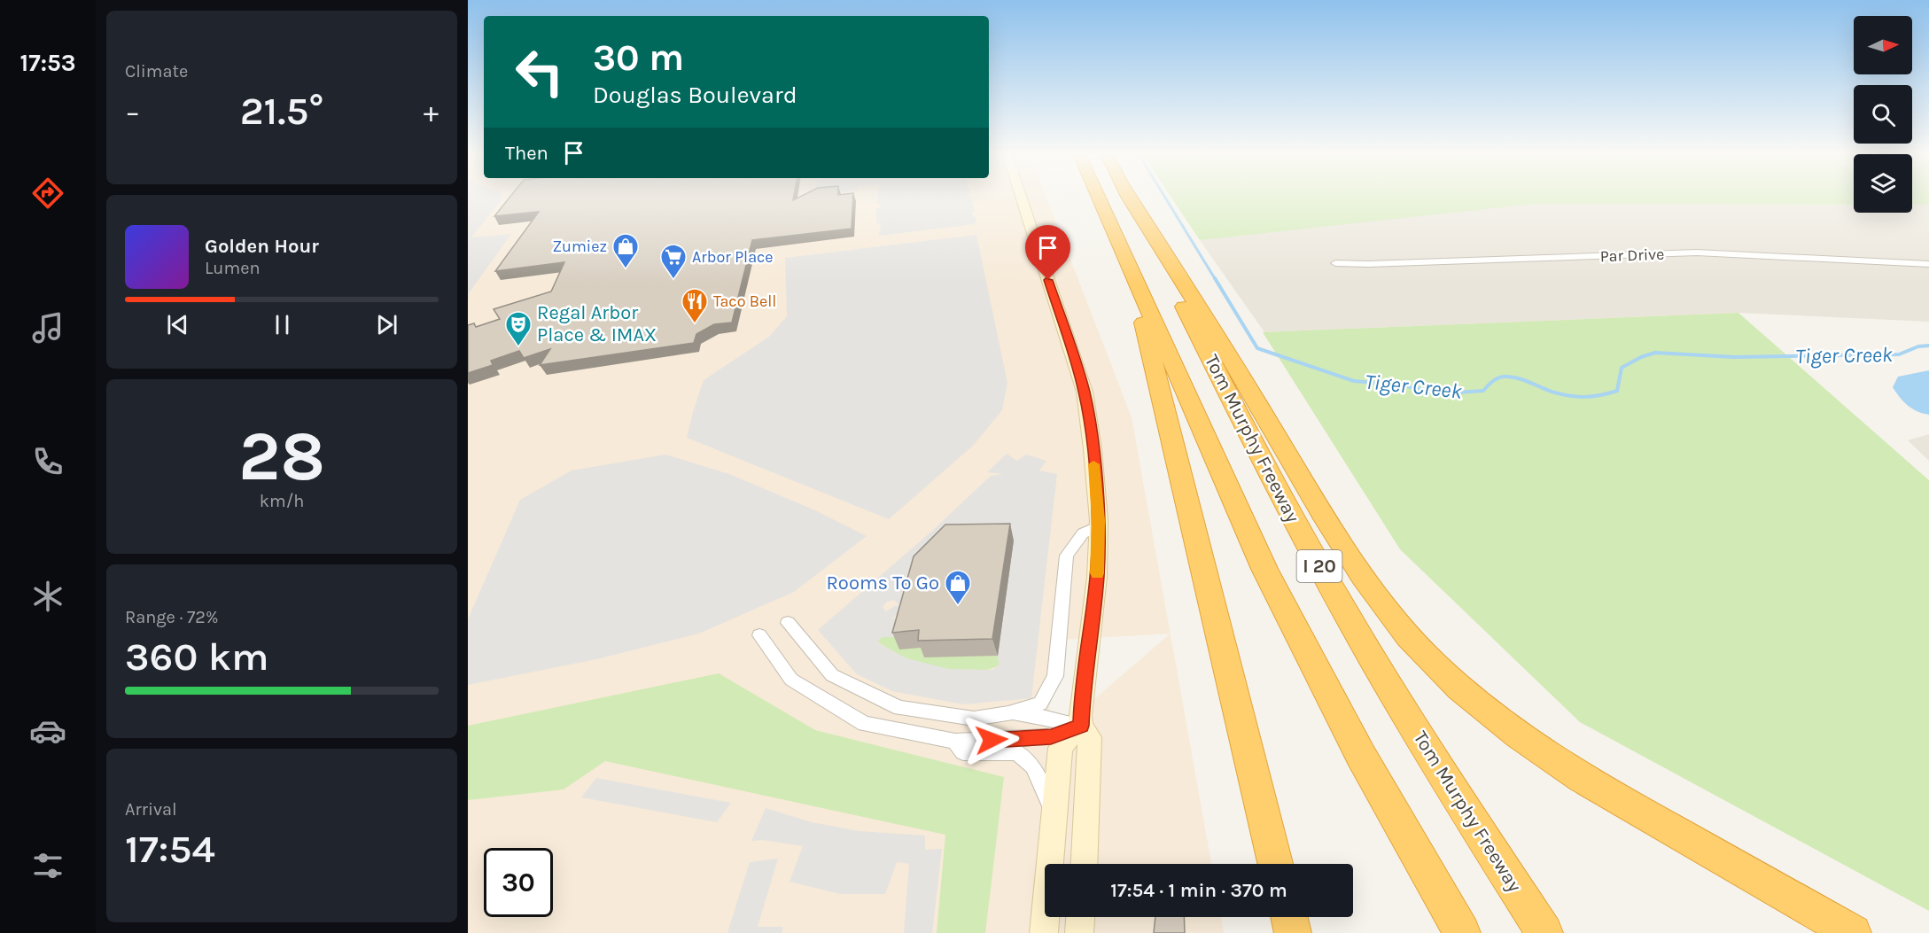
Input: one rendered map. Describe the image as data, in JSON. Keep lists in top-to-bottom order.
{
  "streets": {
    "highway": ["Tom Murphy Freeway", "I 20"],
    "street": ["Par Drive"]
  },
  "water": ["Tiger Creek"],
  "places": {
    "shop": ["Zumiez", "Rooms To Go"],
    "supermarket": ["Arbor Place"],
    "restaurant": ["Taco Bell"],
    "theatre": ["Regal Arbor Place & IMAX"]
  },
  "north": "right",
  "page": {
    "tabs": "17:53",
    "tile": [
      "Climate",
      ["28", "km/h"],
      ["Range · 72%", "360 km"],
      ["Arrival", "17:54"]
    ],
    "turn": ["30 m", "Douglas Boulevard"],
    "heat": ["−", "21.5°", "+"],
    "then": "Then",
    "song": ["Golden Hour", "Lumen"],
    "limit": "30",
    "trip": "17:54 · 1 min · 370 m"
  }
}
